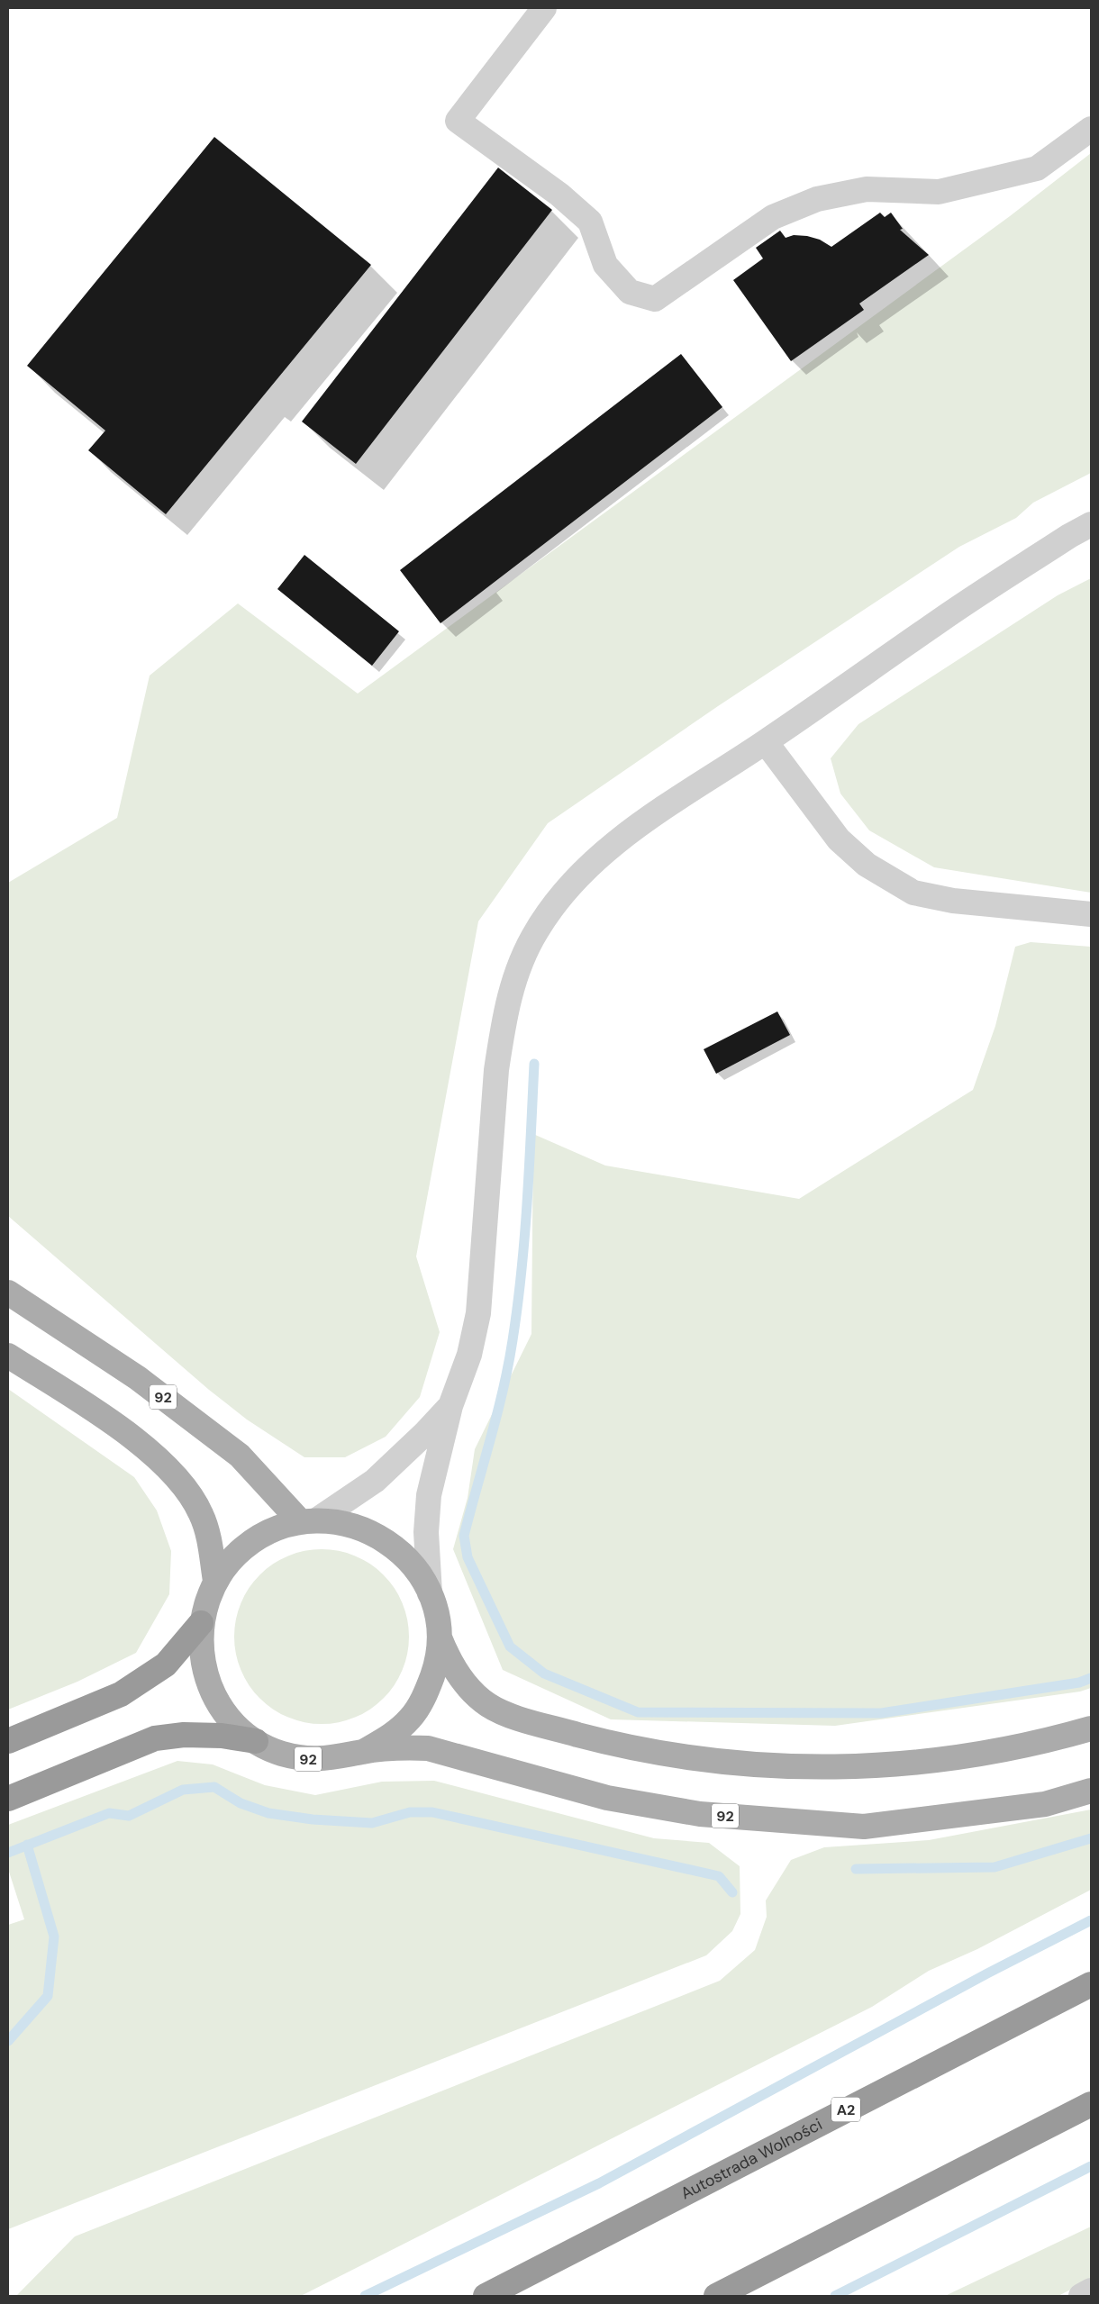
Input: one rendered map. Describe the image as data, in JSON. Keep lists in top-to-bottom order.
{
  "streets": {
    "highway": ["A2", "Autostrada Wolności"],
    "main road": ["92"]
  }
}
